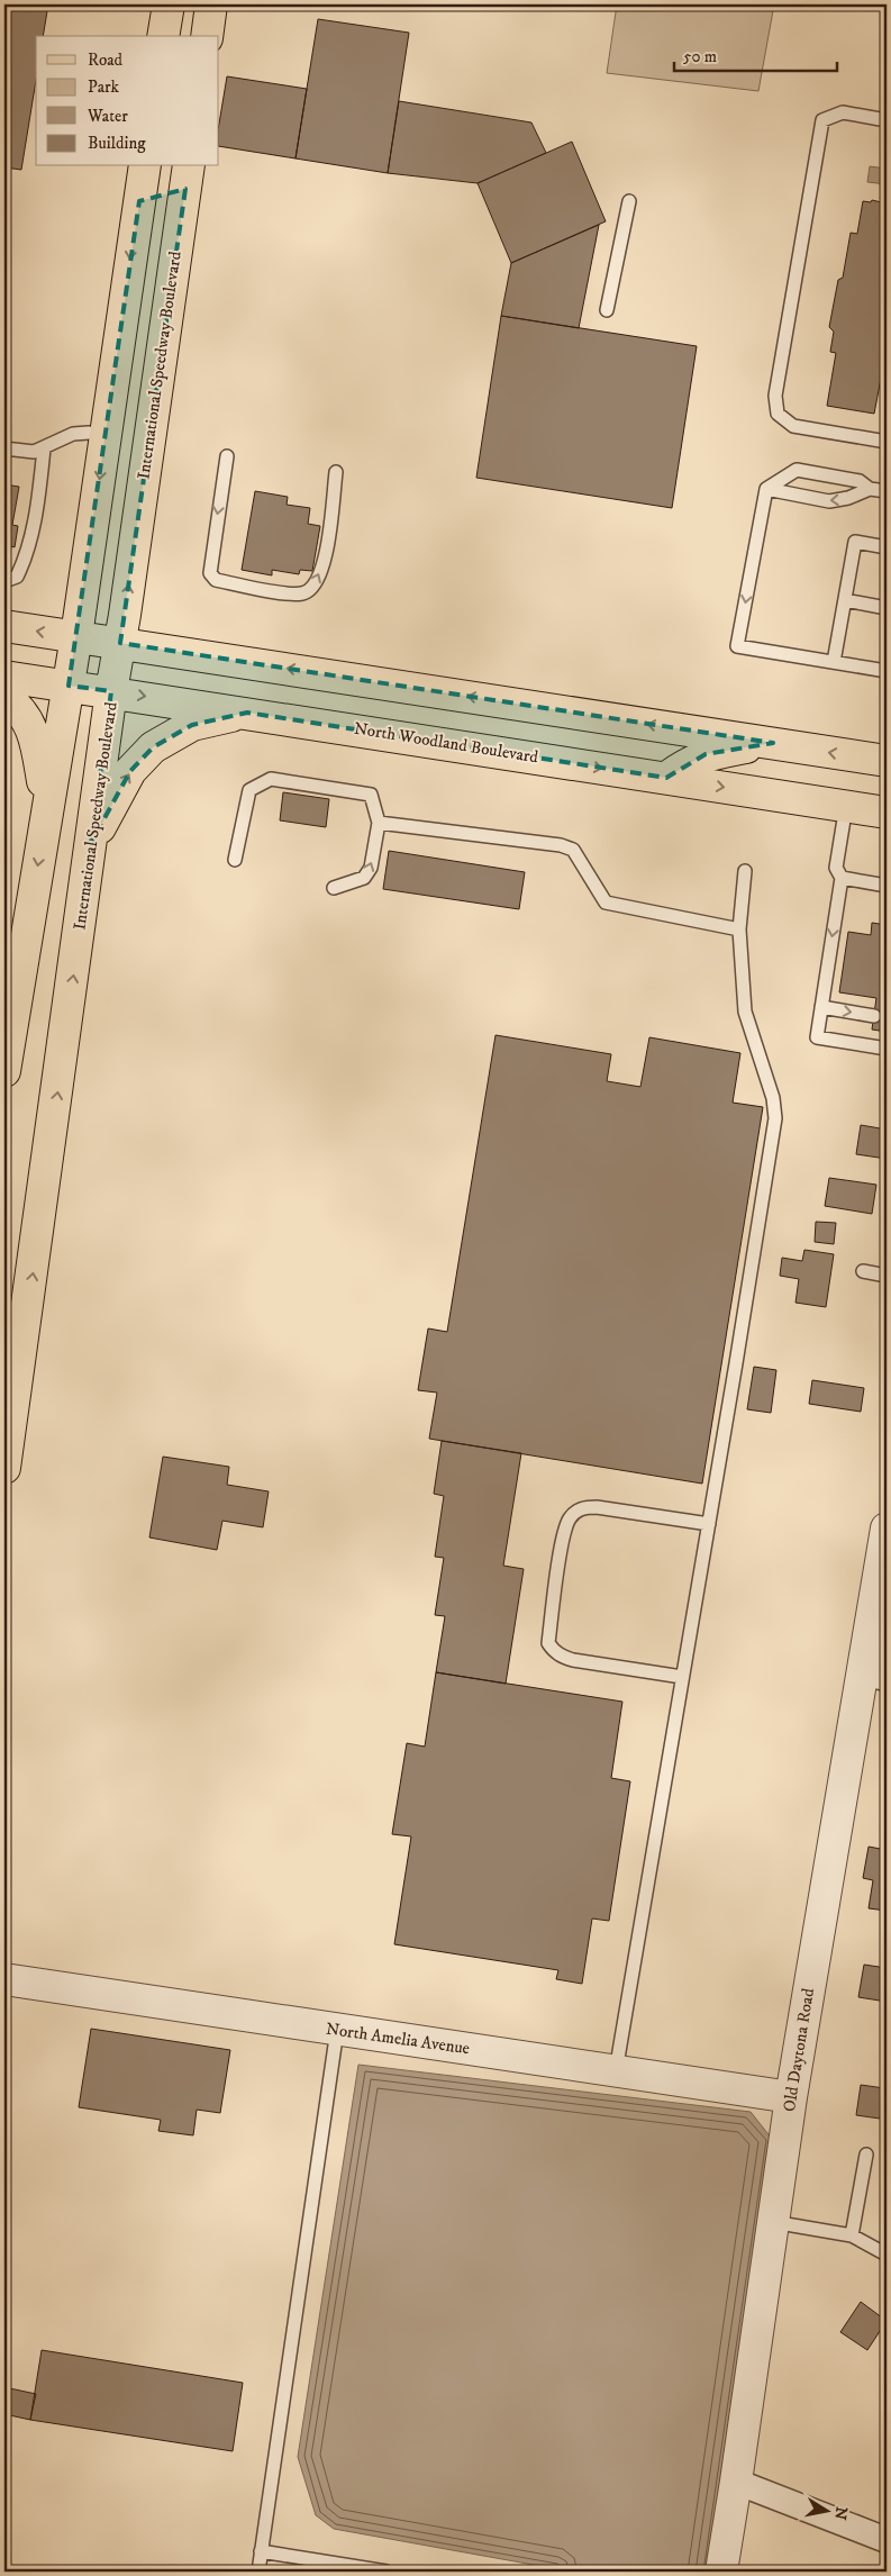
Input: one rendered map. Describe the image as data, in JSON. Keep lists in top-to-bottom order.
{
  "streets": {
    "main road": ["International Speedway Boulevard", "North Woodland Boulevard"],
    "street": ["North Amelia Avenue", "Old Daytona Road"]
  },
  "crossings": [
    ["International Speedway Boulevard", "North Woodland Boulevard"],
    ["North Amelia Avenue", "Old Daytona Road"]
  ],
  "legend": [
    "Road",
    "Park",
    "Water",
    "Building"
  ],
  "scale_bar": "50 m",
  "north": "right"
}
